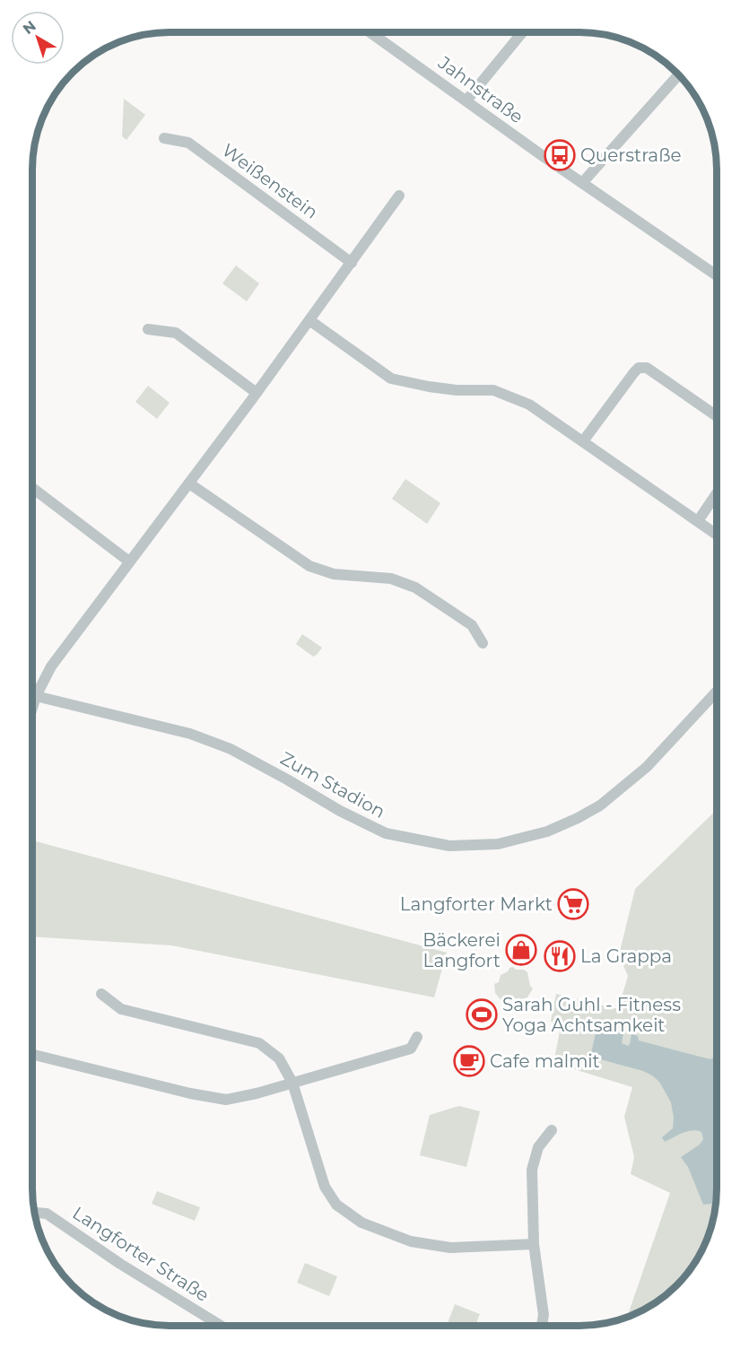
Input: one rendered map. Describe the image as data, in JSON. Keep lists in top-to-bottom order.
{
  "streets": {
    "street": [
      "Jahnstraße",
      "Weißenstein",
      "Zum Stadion",
      "Langforter Straße"
    ]
  },
  "places": {
    "bus stop": ["Querstraße"],
    "supermarket": ["Langforter Markt"],
    "shop": ["Bäckerei Langfort"],
    "restaurant": ["La Grappa"],
    "sports": ["Sarah Guhl - Fitness Yoga Achtsamkeit"],
    "cafe": ["Cafe malmit"]
  },
  "north": "top left"
}
